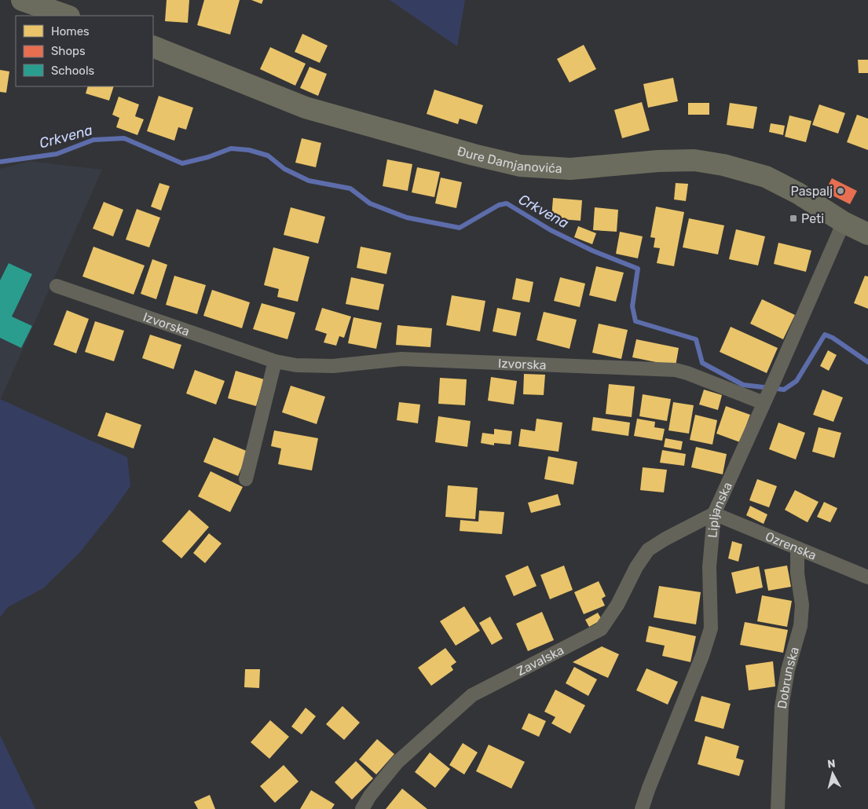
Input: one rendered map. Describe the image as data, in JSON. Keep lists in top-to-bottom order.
{
  "streets": {
    "main road": ["Đure Damjanovića"],
    "street": [
      "Izvorska",
      "Lipljanska",
      "Ozrenska",
      "Zavalska",
      "Dobrunska"
    ]
  },
  "crossings": [
    ["Đure Damjanovića", "Lipljanska"],
    ["Izvorska", "Lipljanska"],
    ["Lipljanska", "Ozrenska"],
    ["Lipljanska", "Zavalska"],
    ["Ozrenska", "Zavalska"],
    ["Ozrenska", "Dobrunska"]
  ],
  "water": ["Crkvena"],
  "places": {
    "other": ["Paspalj"],
    "transit": ["Peti"]
  },
  "legend": ["Homes", "Shops", "Schools"],
  "north": "top"
}
